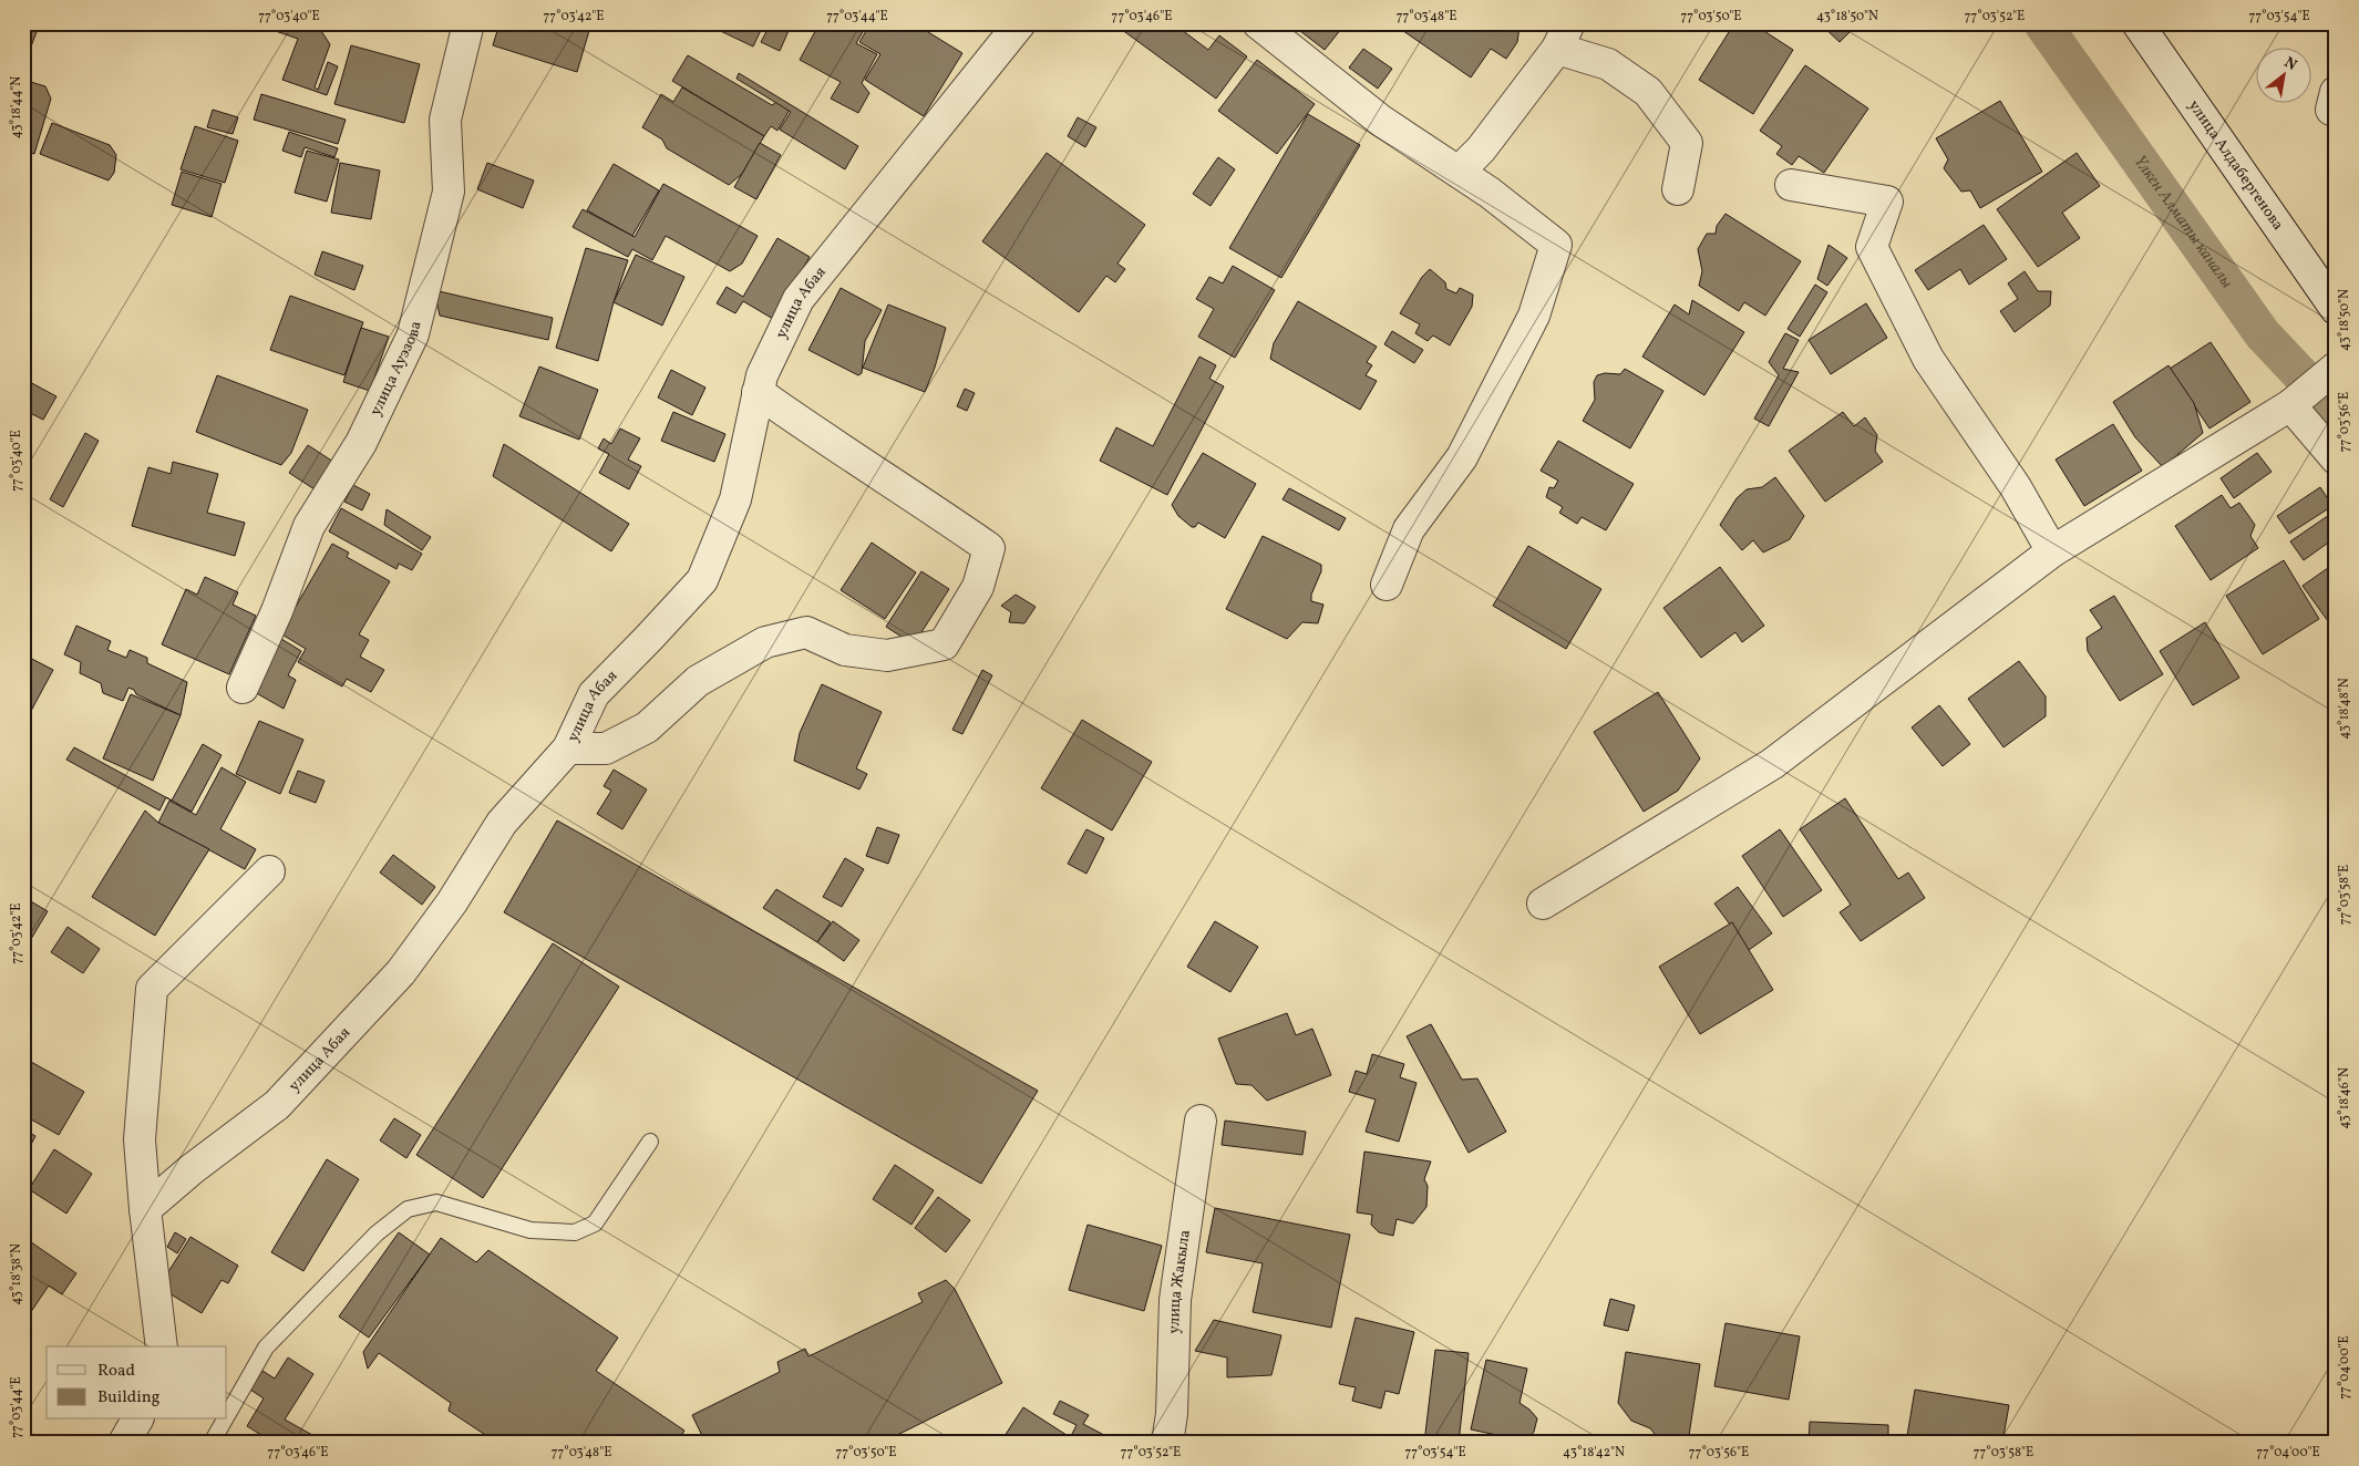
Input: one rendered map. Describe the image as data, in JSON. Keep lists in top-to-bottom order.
{
  "streets": {
    "street": [
      "улица Алдабергенова",
      "улица Абая",
      "улица Ауэзова",
      "улица Жакыла"
    ]
  },
  "water": ["Үлкен Алматы каналы"],
  "legend": ["Road", "Building"],
  "north": "top right",
  "coordinates": [
    "77°03'40\"E",
    "77°03'42\"E",
    "77°03'44\"E",
    "77°03'46\"E",
    "77°03'48\"E",
    "77°03'50\"E",
    "43°18'50\"N",
    "77°03'52\"E",
    "77°03'54\"E",
    "43°18'44\"N",
    "77°03'56\"E",
    "43°18'48\"N",
    "77°03'58\"E",
    "43°18'46\"N",
    "43°18'38\"N",
    "77°04'00\"E",
    "43°18'42\"N"
  ]
}
